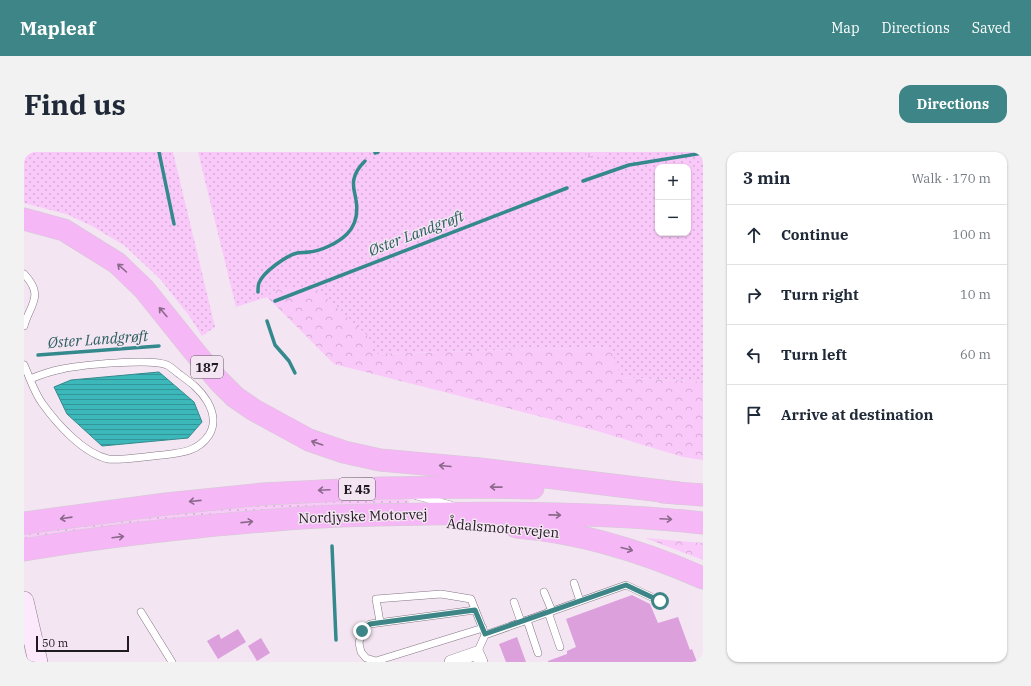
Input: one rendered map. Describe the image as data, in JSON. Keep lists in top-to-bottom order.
{
  "streets": {
    "highway": [
      "187",
      "E 45",
      "Nordjyske Motorvej",
      "Ådalsmotorvejen"
    ]
  },
  "crossings": [
    ["187", "Nordjyske Motorvej"],
    ["Nordjyske Motorvej", "Ådalsmotorvejen"]
  ],
  "water": ["Øster Landgrøft"],
  "scale_bar": "50 m",
  "page": {
    "header": "Mapleaf",
    "nav": ["Map", "Directions", "Saved"],
    "buttons": "Directions",
    "title": "Find us",
    "heading": ["3 min", "Walk · 170 m"],
    "map_buttons": ["+", "−"],
    "list": [
      ["Continue", "100 m"],
      ["Turn right", "10 m"],
      ["Turn left", "60 m"],
      "Arrive at destination"
    ],
    "scale": "50 m"
  }
}
